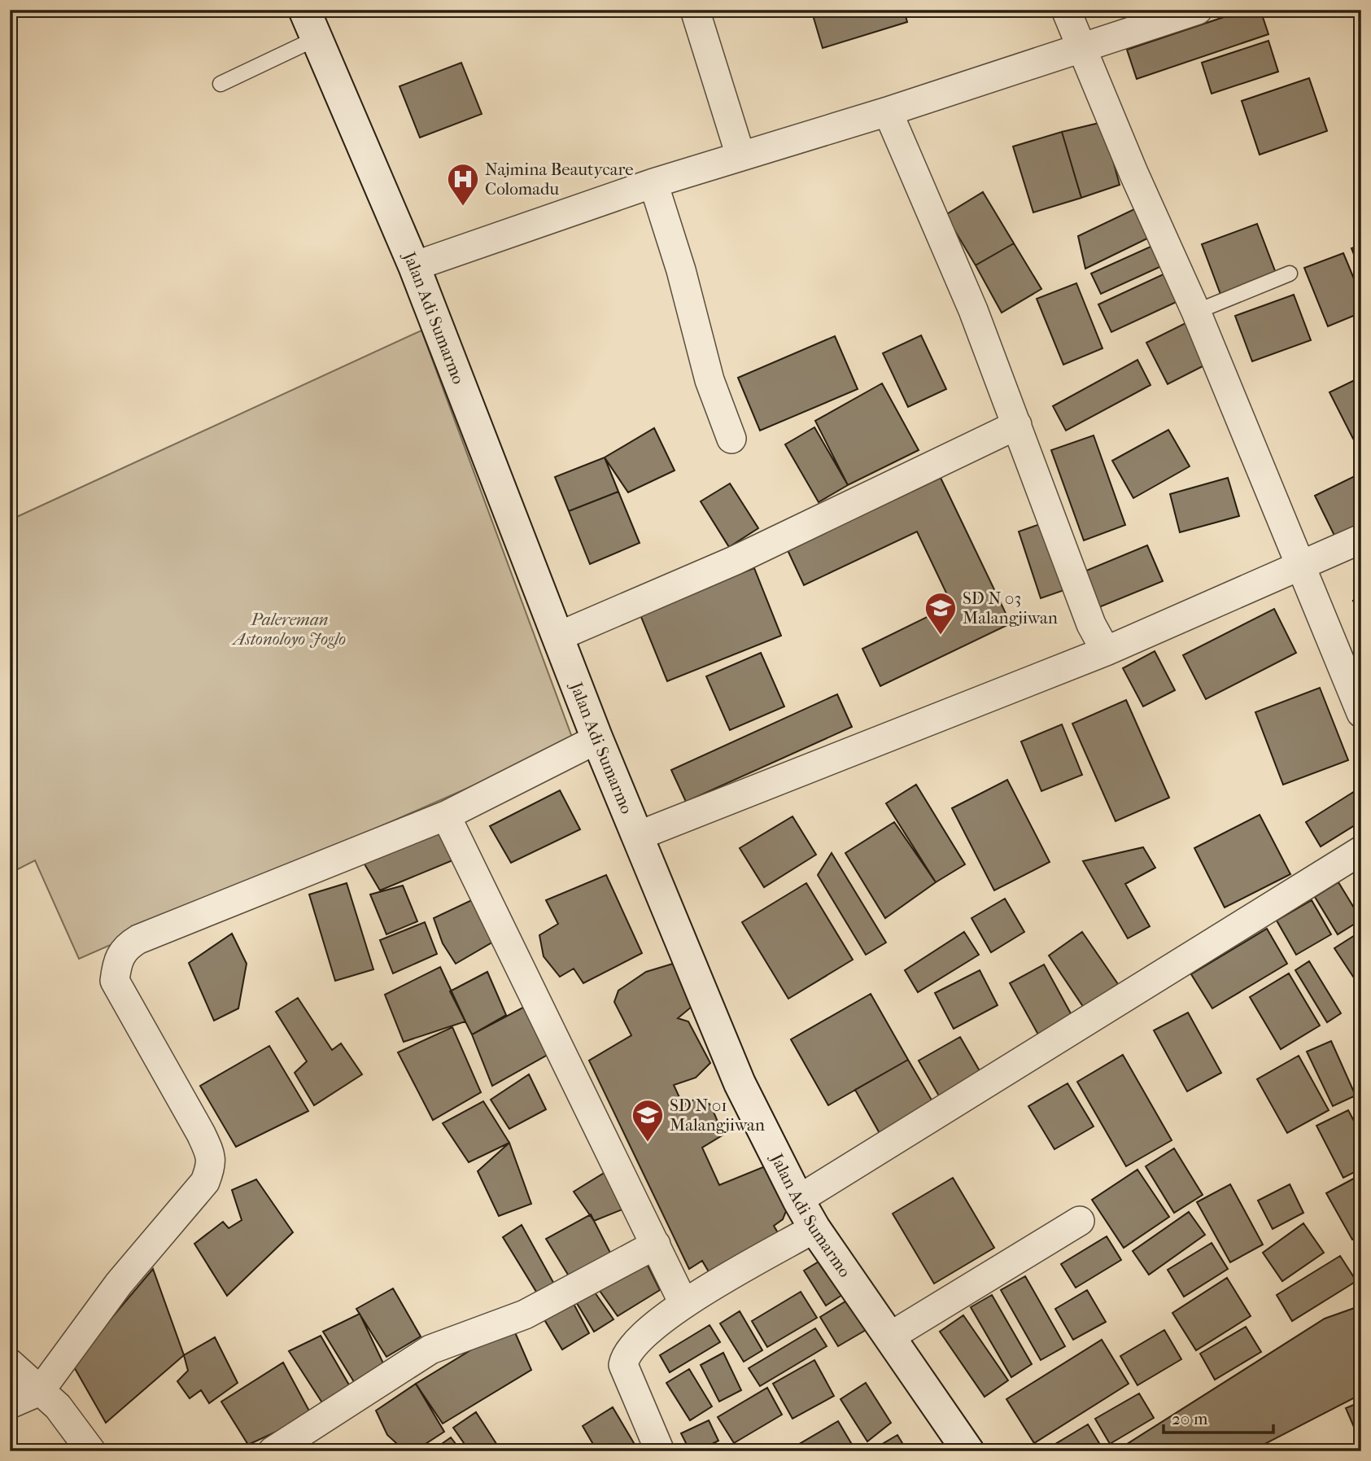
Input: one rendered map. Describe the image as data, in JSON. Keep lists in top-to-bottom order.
{
  "streets": {
    "main road": ["Jalan Adi Sumarmo"]
  },
  "parks": ["Palereman Astonoloyo Joglo"],
  "places": {
    "hospital": ["Najmina Beautycare Colomadu"],
    "school or university": ["SD N 03 Malangjiwan", "SD N 01 Malangjiwan"]
  },
  "scale_bar": "20 m"
}
